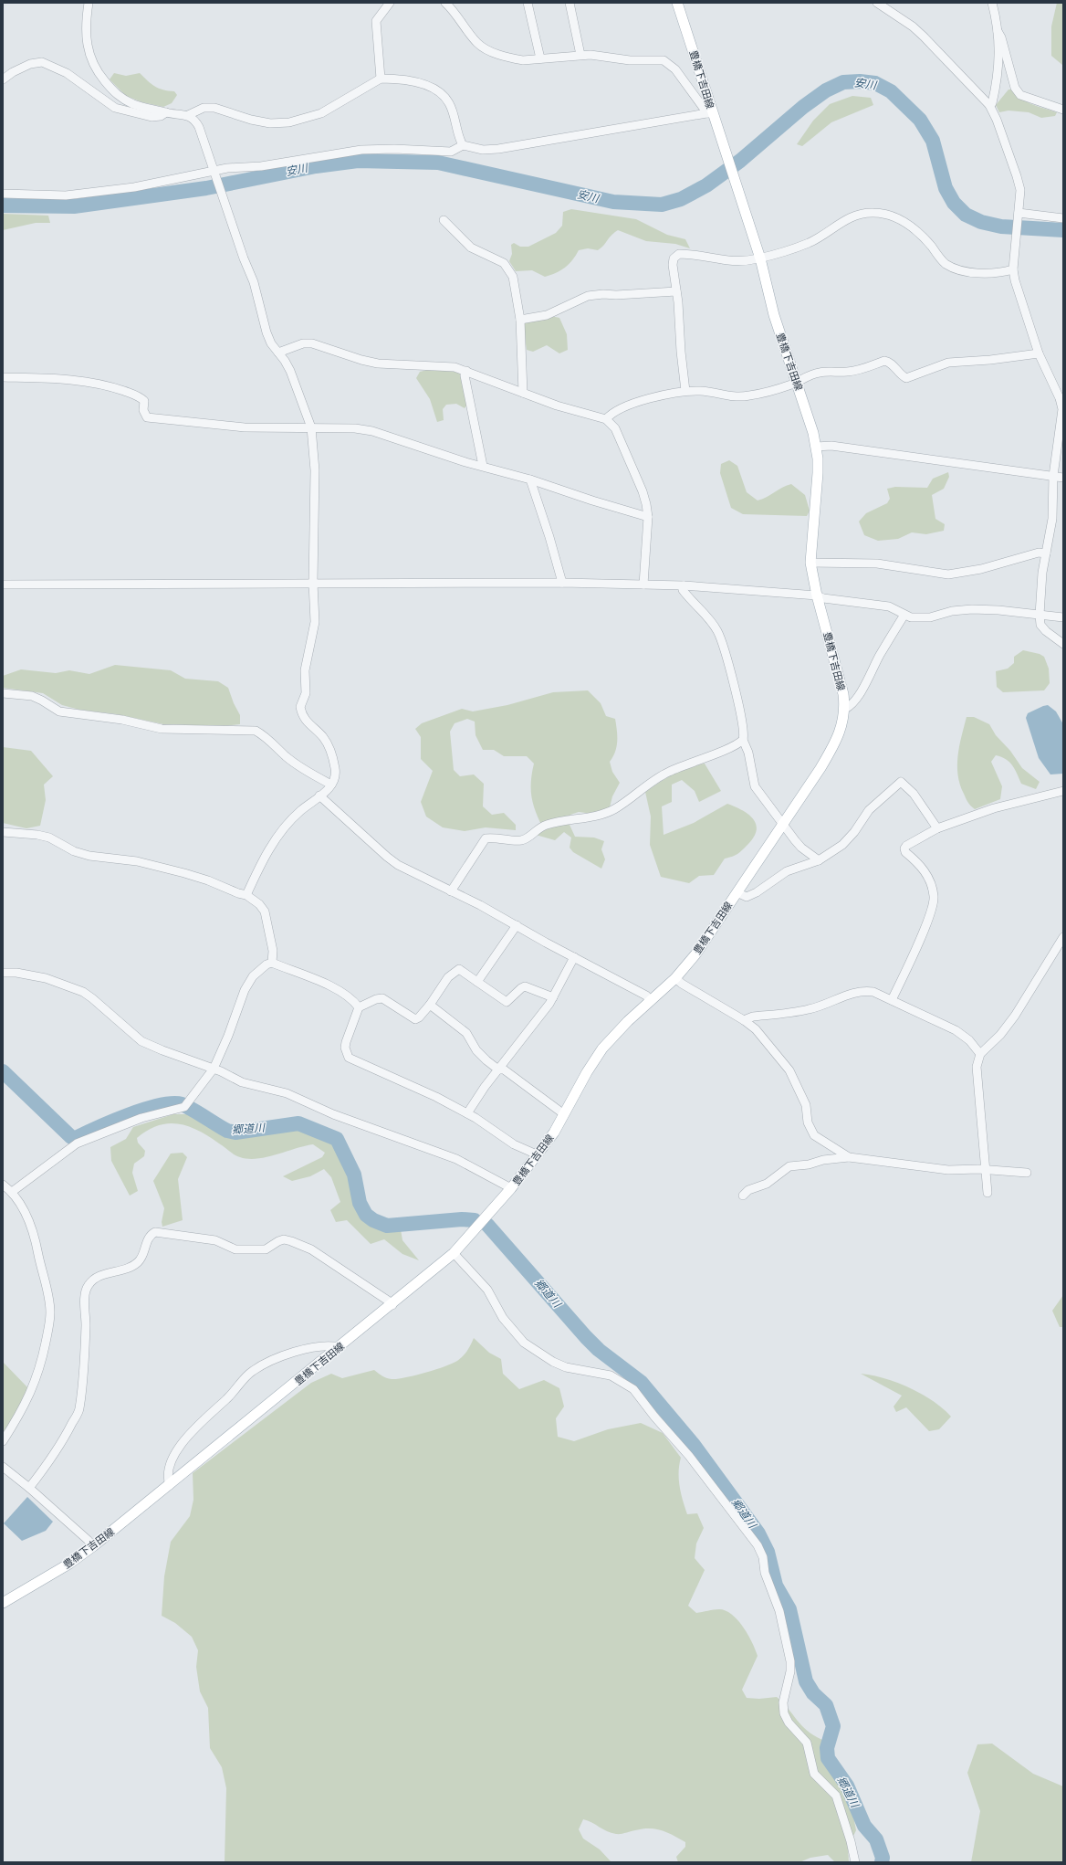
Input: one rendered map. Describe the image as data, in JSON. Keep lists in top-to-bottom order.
{
  "streets": {
    "main road": ["豊橋下吉田線"]
  },
  "water": ["安川", "郷道川"]
}
